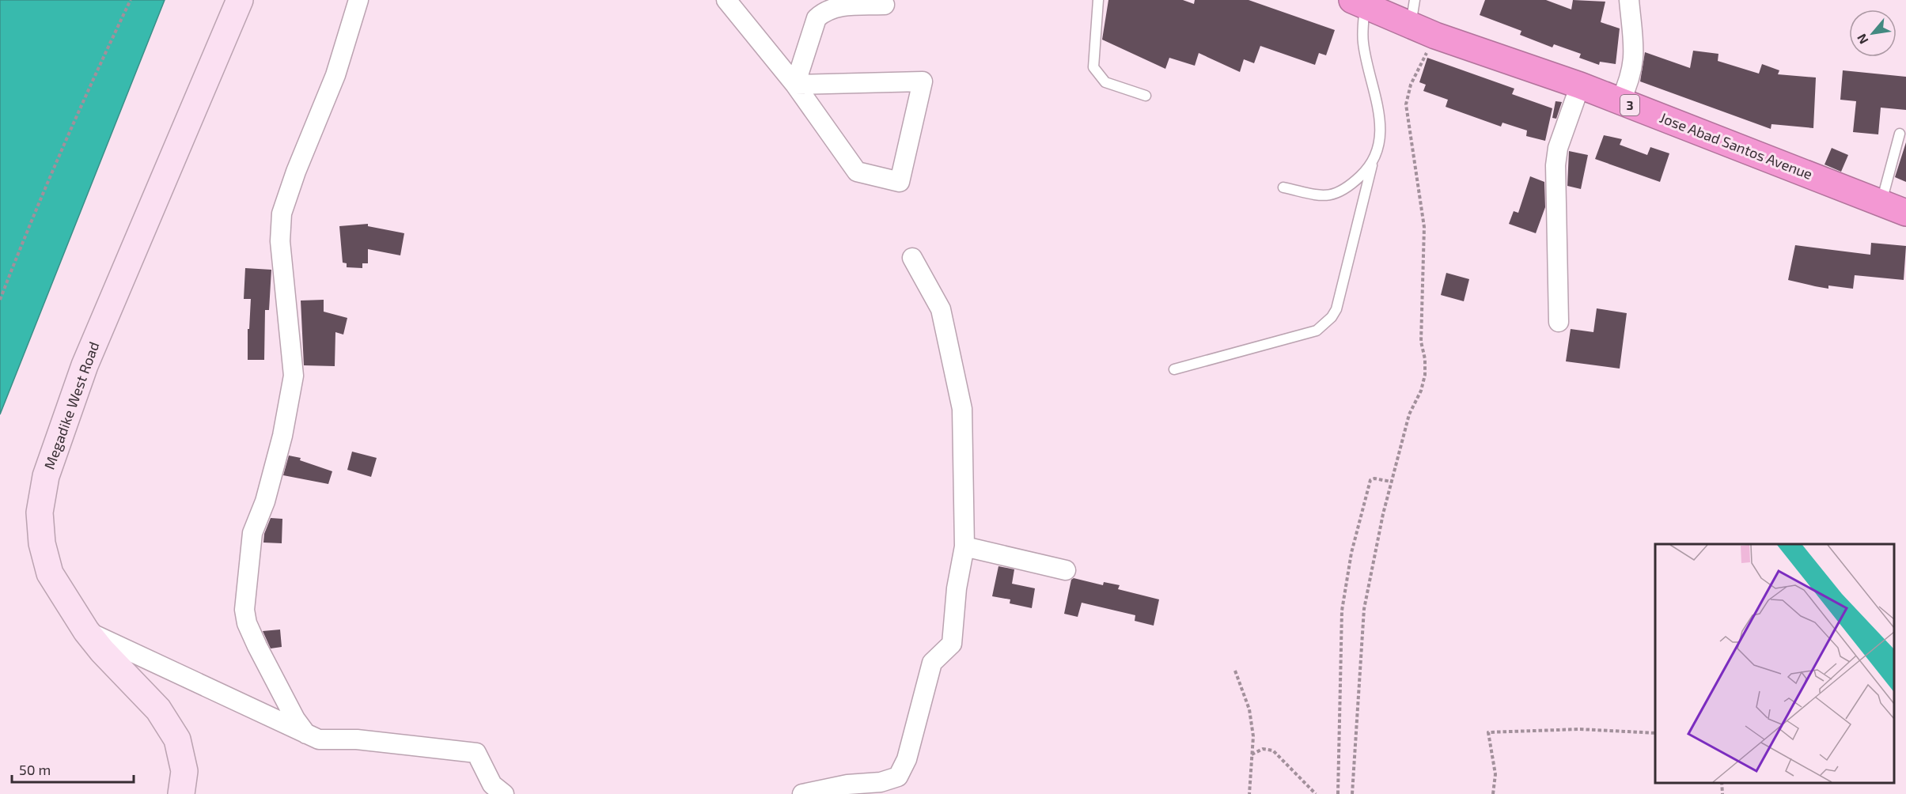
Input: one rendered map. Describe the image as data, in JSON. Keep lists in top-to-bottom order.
{
  "streets": {
    "highway": ["3", "Jose Abad Santos Avenue"],
    "street": ["Megadike West Road"]
  },
  "scale_bar": "50 m",
  "north": "bottom left"
}
